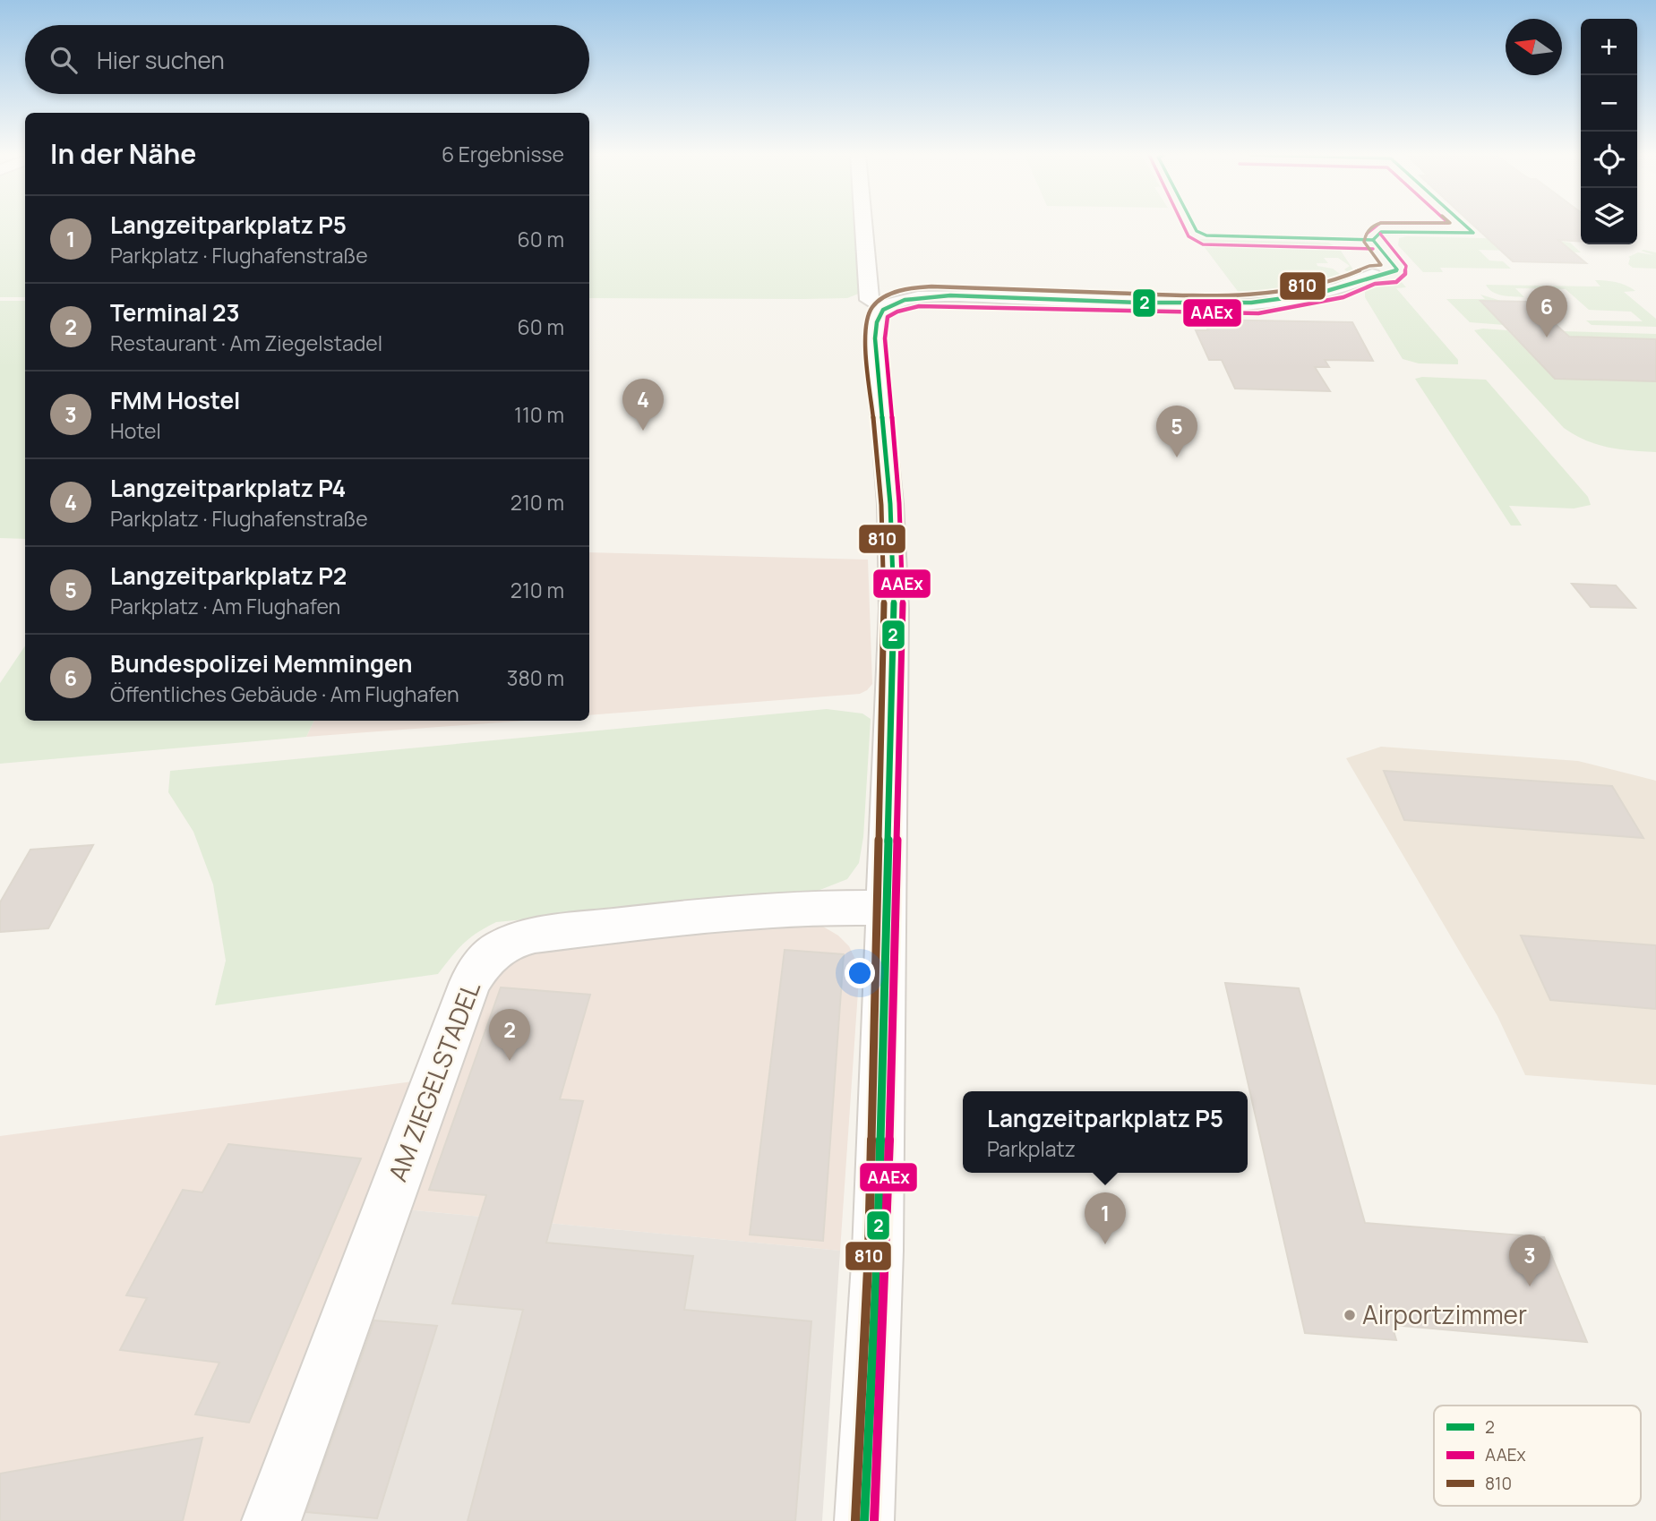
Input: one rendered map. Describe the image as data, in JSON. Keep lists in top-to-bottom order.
{
  "streets": {
    "street": ["AM ZIEGELSTADEL"]
  },
  "places": ["Airportzimmer"],
  "lines": ["transit line 2", "transit line AAEx", "transit line 810"],
  "legend": ["2", "AAEx", "810"],
  "north": "left",
  "page": {
    "map_buttons": ["+", "−"],
    "search": "Hier suchen",
    "heading": ["In der Nähe", "6 Ergebnisse"],
    "list": [
      {
        "mark": "1",
        "name": "Langzeitparkplatz P5",
        "note": "Parkplatz · Flughafenstraße",
        "value": "60 m"
      },
      {
        "mark": "2",
        "name": "Terminal 23",
        "note": "Restaurant · Am Ziegelstadel",
        "value": "60 m"
      },
      {
        "mark": "3",
        "name": "FMM Hostel",
        "note": "Hotel",
        "value": "110 m"
      },
      {
        "mark": "4",
        "name": "Langzeitparkplatz P4",
        "note": "Parkplatz · Flughafenstraße",
        "value": "210 m"
      },
      {
        "mark": "5",
        "name": "Langzeitparkplatz P2",
        "note": "Parkplatz · Am Flughafen",
        "value": "210 m"
      },
      {
        "mark": "6",
        "name": "Bundespolizei Memmingen",
        "note": "Öffentliches Gebäude · Am Flughafen",
        "value": "380 m"
      }
    ],
    "pins": [
      "6",
      "4",
      "5",
      "2",
      "1",
      "3"
    ],
    "popup": ["Langzeitparkplatz P5", "Parkplatz"]
  }
}
